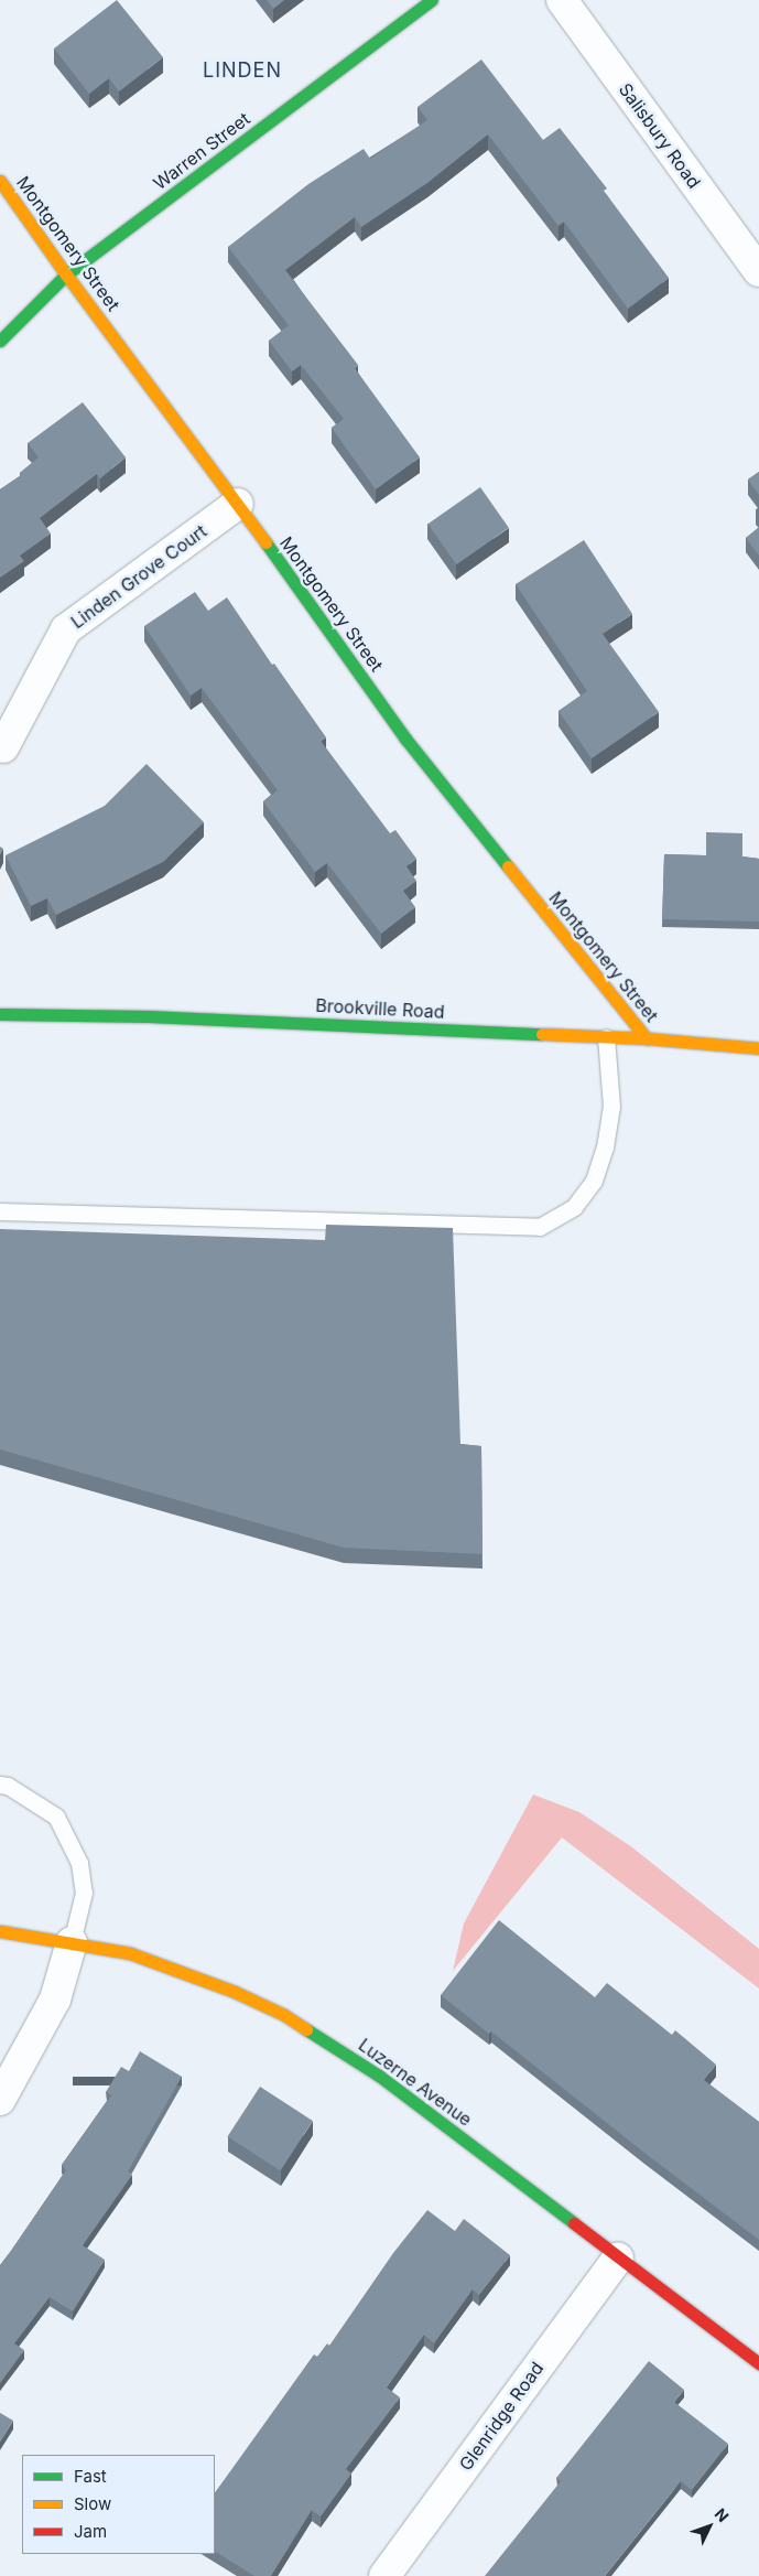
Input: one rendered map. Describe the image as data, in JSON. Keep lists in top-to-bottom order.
{
  "streets": {
    "street": [
      "Salisbury Road",
      "Warren Street",
      "Montgomery Street",
      "Linden Grove Court",
      "Brookville Road",
      "Luzerne Avenue",
      "Glenridge Road"
    ]
  },
  "crossings": [
    ["Warren Street", "Montgomery Street"],
    ["Montgomery Street", "Linden Grove Court"],
    ["Montgomery Street", "Brookville Road"],
    ["Luzerne Avenue", "Glenridge Road"]
  ],
  "districts": ["LINDEN"],
  "legend": ["Fast", "Slow", "Jam"],
  "north": "top right"
}
